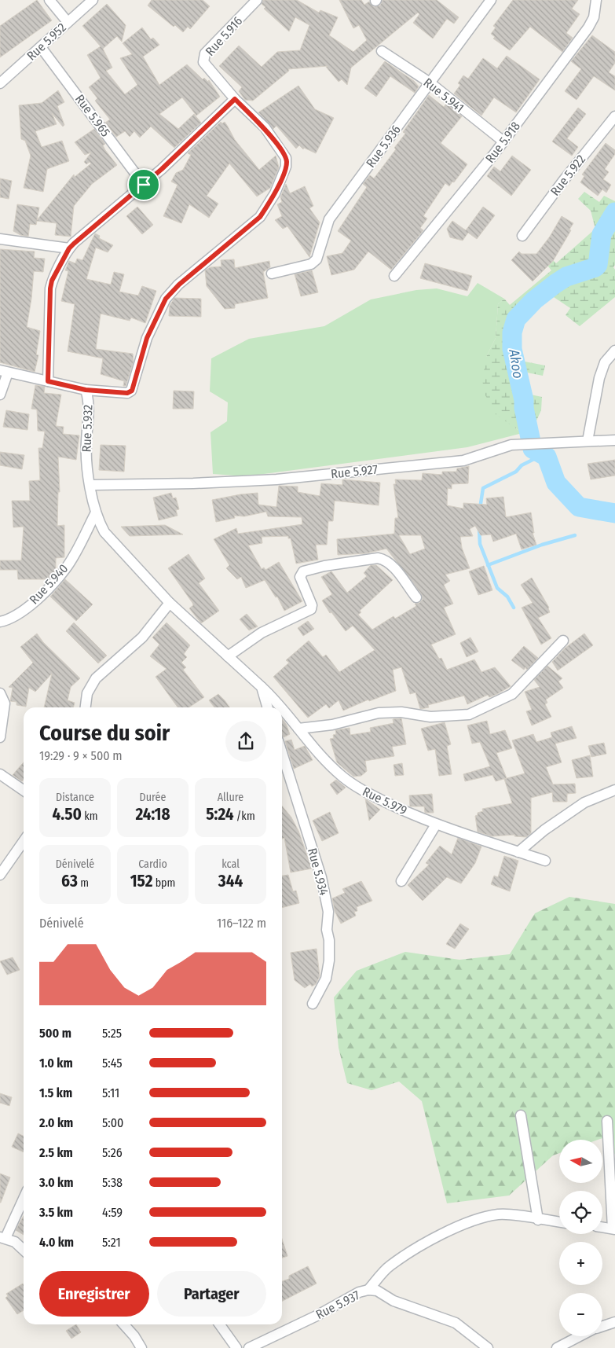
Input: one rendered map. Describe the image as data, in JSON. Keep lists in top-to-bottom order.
{
  "streets": {
    "street": [
      "Rue 5.916",
      "Rue 5.952",
      "Rue 5.941",
      "Rue 5.965",
      "Rue 5.918",
      "Rue 5.936",
      "Rue 5.922",
      "Rue 5.932",
      "Rue 5.927",
      "Rue 5.940",
      "Rue 5.979",
      "Rue 5.934",
      "Rue 5.937"
    ]
  },
  "crossings": [
    ["Rue 5.916", "Rue 5.932"],
    ["Rue 5.952", "Rue 5.965"],
    ["Rue 5.941", "Rue 5.918"],
    ["Rue 5.941", "Rue 5.936"],
    ["Rue 5.932", "Rue 5.927"],
    ["Rue 5.932", "Rue 5.940"]
  ],
  "water": ["Akoo"],
  "north": "left",
  "page": {
    "heading": ["Course du soir", "19:29 · 9 × 500 m"],
    "stats": [
      ["Distance", "4.50 km"],
      ["Durée", "24:18"],
      ["Allure", "5:24 /km"],
      ["Dénivelé", "63 m"],
      ["Cardio", "152 bpm"],
      ["kcal", "344"]
    ],
    "chart": ["Dénivelé", "116–122 m"],
    "list": [
      {
        "name": "500 m",
        "note": "5:25"
      },
      {
        "name": "1.0 km",
        "note": "5:45"
      },
      {
        "name": "1.5 km",
        "note": "5:11"
      },
      {
        "name": "2.0 km",
        "note": "5:00"
      },
      {
        "name": "2.5 km",
        "note": "5:26"
      },
      {
        "name": "3.0 km",
        "note": "5:38"
      },
      {
        "name": "3.5 km",
        "note": "4:59"
      },
      {
        "name": "4.0 km",
        "note": "5:21"
      }
    ],
    "map_buttons": ["+", "−"],
    "buttons": ["Enregistrer", "Partager"]
  }
}
